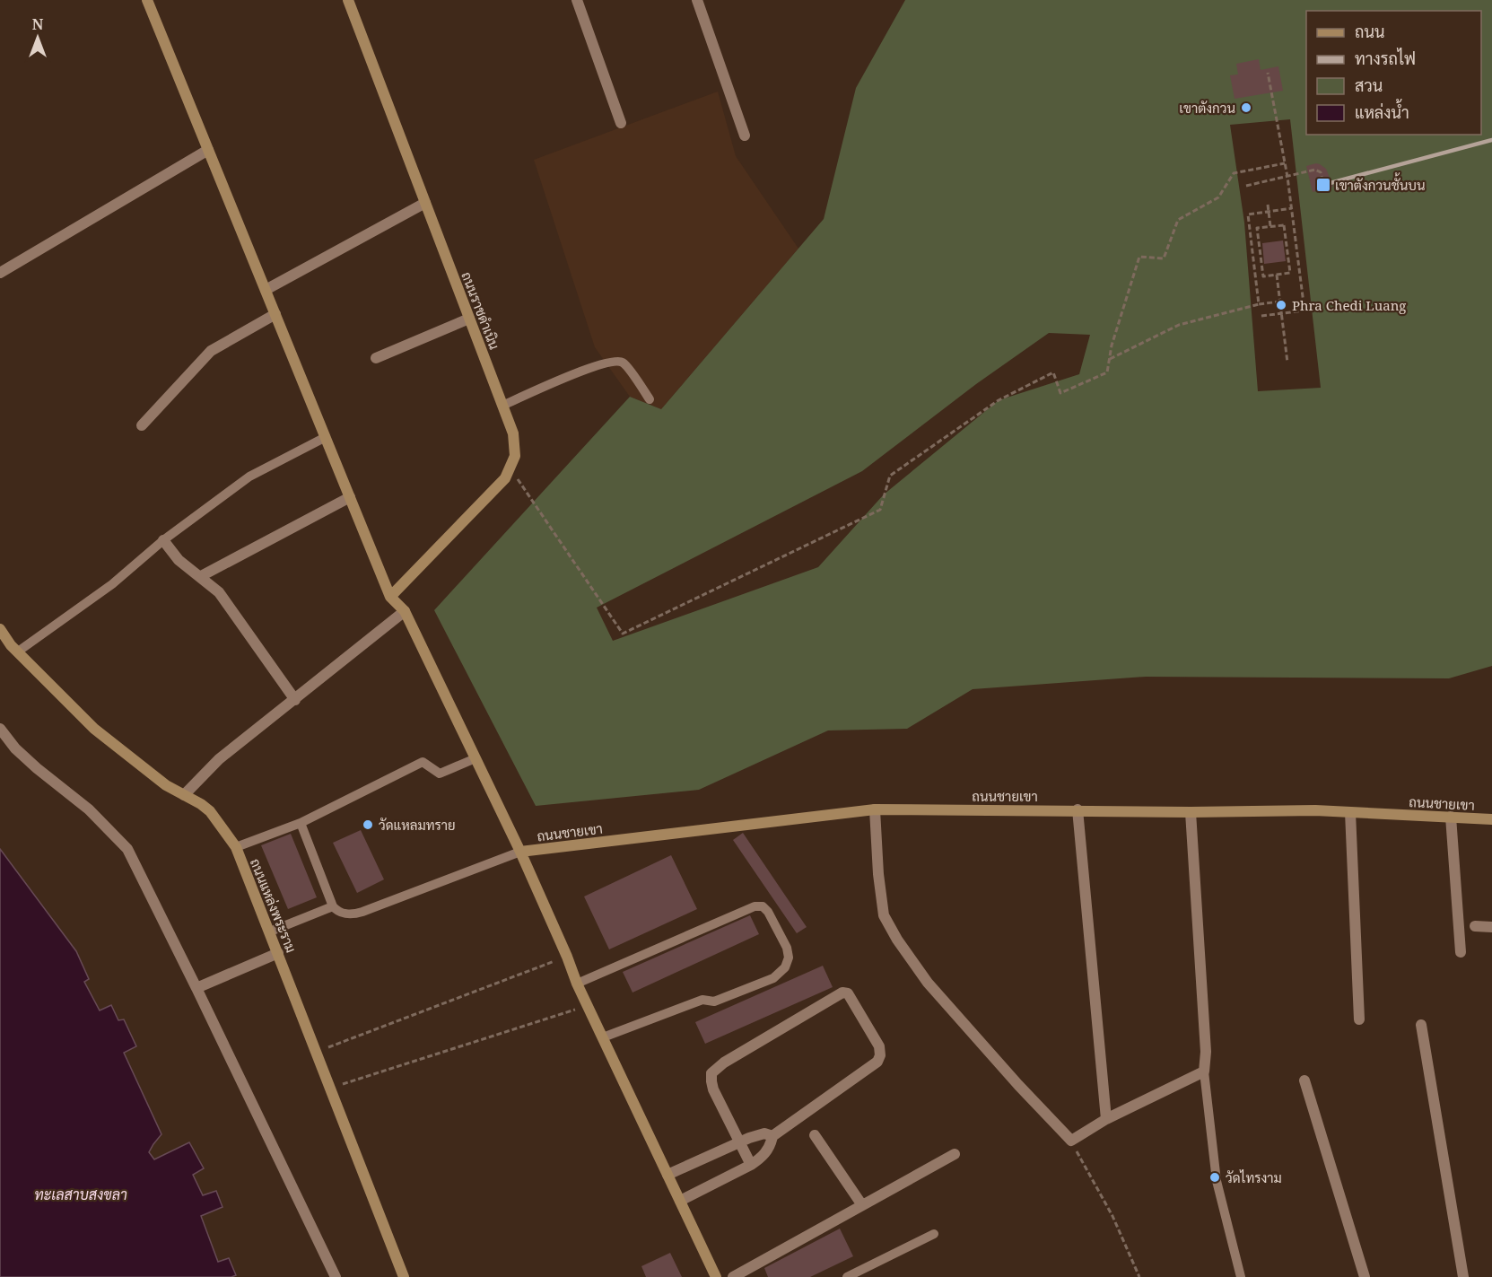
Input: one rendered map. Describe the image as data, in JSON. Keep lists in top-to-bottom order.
{
  "streets": {
    "street": ["ถนนราชดำเนิน", "ถนนชายเขา", "ถนนแหล่งพระราม"]
  },
  "water": ["ทะเลสาบสงขลา"],
  "places": {
    "other": [
      "เขาตังกวน",
      "Phra Chedi Luang",
      "วัดแหลมทราย",
      "วัดไทรงาม"
    ],
    "transit": ["เขาตังกวนชั้นบน"]
  },
  "legend": [
    "ถนน",
    "ทางรถไฟ",
    "สวน",
    "แหล่งน้ำ"
  ],
  "north": "top"
}
